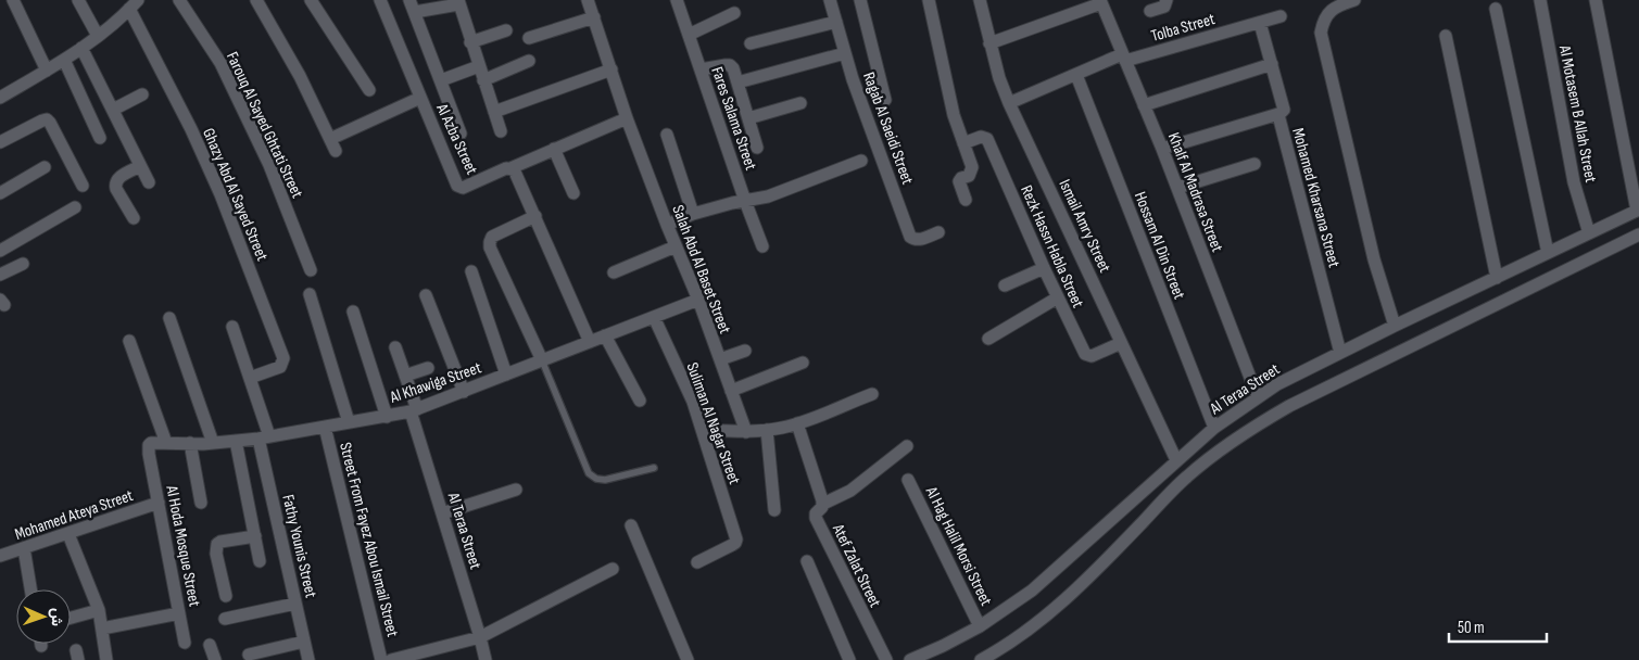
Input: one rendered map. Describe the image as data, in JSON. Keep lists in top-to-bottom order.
{
  "streets": {
    "street": [
      "Tolba Street",
      "Al Motasem B Allah Street",
      "Fares Salama Street",
      "Farouq Al Sayed Ghtati Street",
      "Ragab Al Saeidi Street",
      "Al Azba Street",
      "Khalf Al Madrasa Street",
      "Ghazy Abd Al Sayed Street",
      "Mohamed Kharsana Street",
      "Ismail Amry Street",
      "Hossam Al Din Street",
      "Rezk Hassn Habla Street",
      "Salah Abd Al Baset Street",
      "Al Khawiga Street",
      "Al Teraa Street",
      "Suliman Al Nagar Street",
      "Mohamed Ateya Street",
      "Street From Fayez Abou Ismail Street",
      "Al Hoda Mosque Street",
      "Fathy Younis Street",
      "Al Hag Halil Morsi Street",
      "Atef Zalat Street"
    ]
  },
  "crossings": [
    ["Tolba Street", "Khalf Al Madrasa Street"],
    ["Tolba Street", "Mohamed Kharsana Street"],
    ["Tolba Street", "Ismail Amry Street"],
    ["Tolba Street", "Hossam Al Din Street"],
    ["Al Motasem B Allah Street", "Al Teraa Street"],
    ["Khalf Al Madrasa Street", "Al Teraa Street"],
    ["Ghazy Abd Al Sayed Street", "Fathy Younis Street"],
    ["Mohamed Kharsana Street", "Al Teraa Street"],
    ["Ismail Amry Street", "Rezk Hassn Habla Street"],
    ["Ismail Amry Street", "Al Teraa Street"],
    ["Hossam Al Din Street", "Al Teraa Street"],
    ["Salah Abd Al Baset Street", "Al Khawiga Street"],
    ["Al Khawiga Street", "Al Teraa Street"],
    ["Al Khawiga Street", "Suliman Al Nagar Street"],
    ["Al Khawiga Street", "Street From Fayez Abou Ismail Street"],
    ["Al Khawiga Street", "Al Hoda Mosque Street"],
    ["Al Khawiga Street", "Fathy Younis Street"],
    ["Al Teraa Street", "Al Hag Halil Morsi Street"],
    ["Mohamed Ateya Street", "Al Hoda Mosque Street"]
  ],
  "scale_bar": "50 m",
  "north": "right"
}
